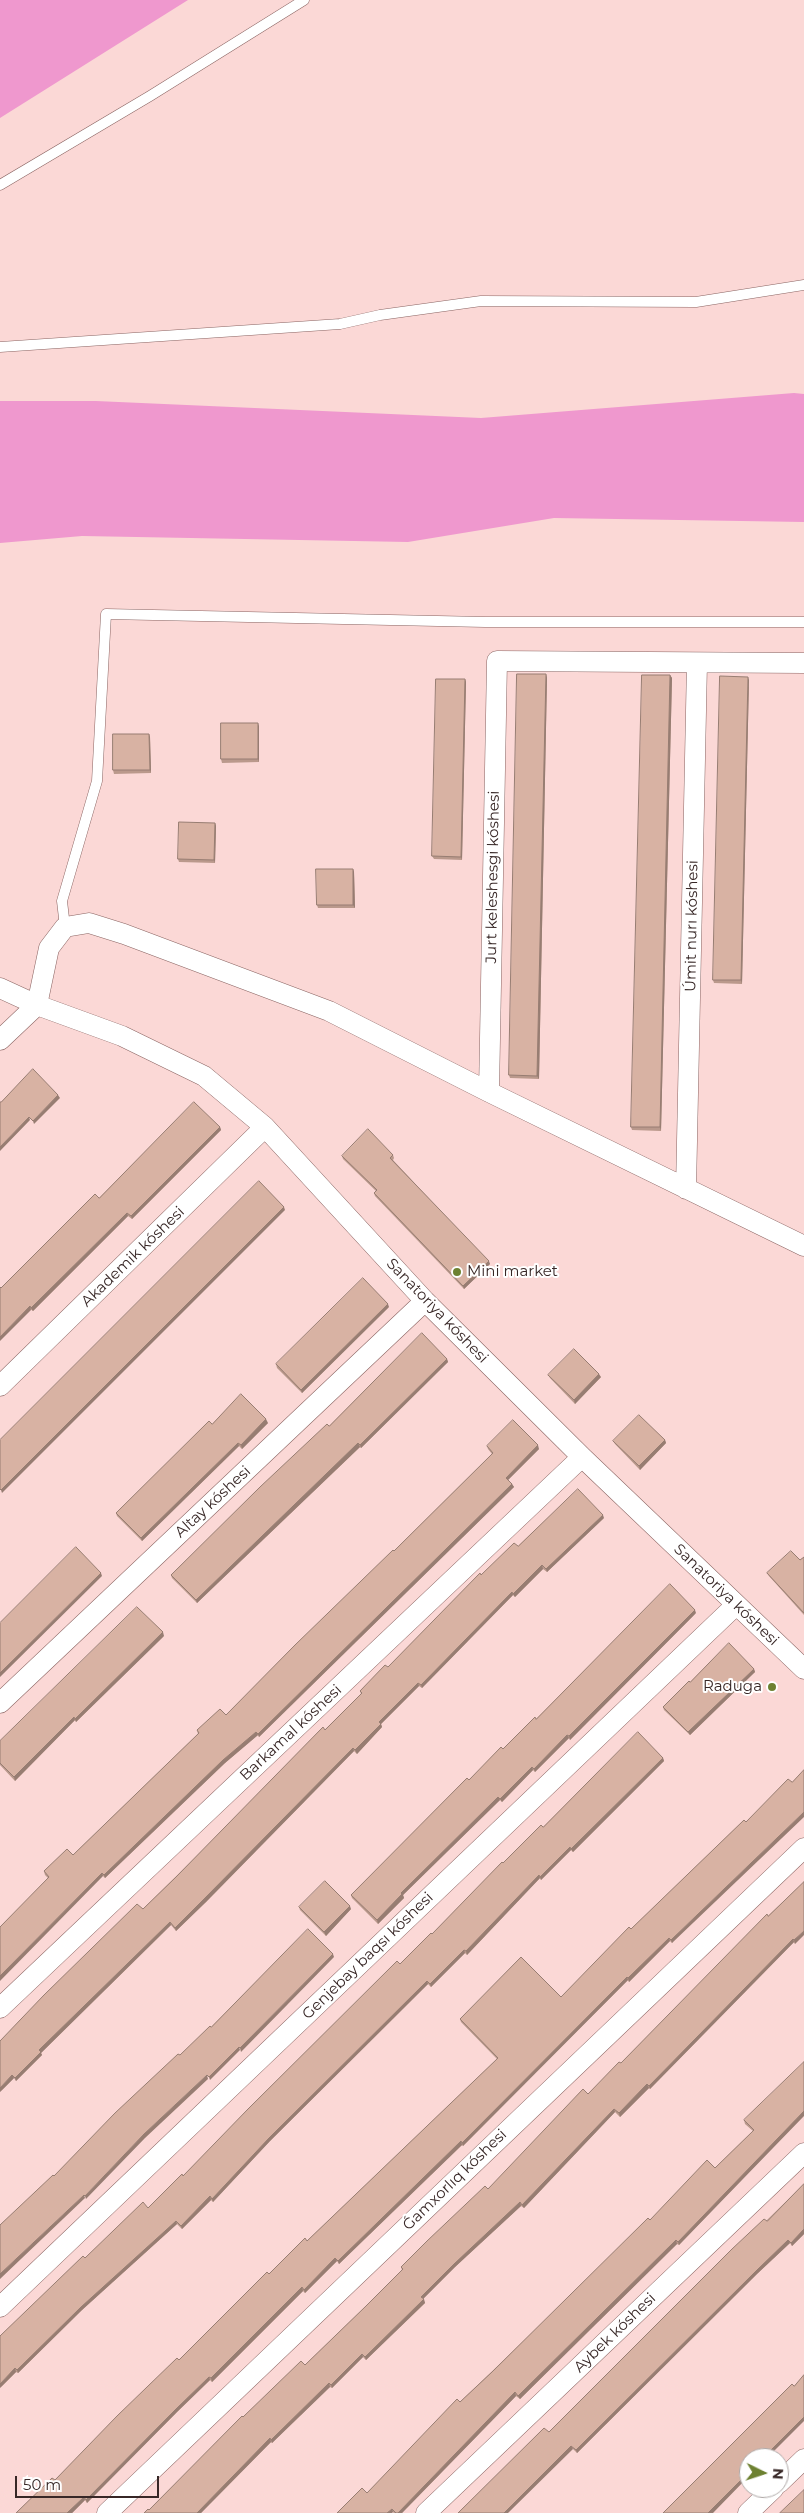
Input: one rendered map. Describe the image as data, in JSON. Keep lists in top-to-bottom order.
{
  "streets": {
    "street": [
      "Jurt keleshesgi kóshesi",
      "Úmit nurı kóshesi",
      "Akademik kóshesi",
      "Sanatoriya kóshesi",
      "Altay kóshesi",
      "Barkamal kóshesi",
      "Genjebay baqsı kóshesi",
      "Ǵamxorlıq kóshesi",
      "Aybek kóshesi"
    ]
  },
  "crossings": [
    ["Jurt keleshesgi kóshesi", "Úmit nurı kóshesi"],
    ["Akademik kóshesi", "Sanatoriya kóshesi"],
    ["Sanatoriya kóshesi", "Altay kóshesi"],
    ["Sanatoriya kóshesi", "Barkamal kóshesi"],
    ["Sanatoriya kóshesi", "Genjebay baqsı kóshesi"]
  ],
  "places": ["Mini market", "Raduga"],
  "scale_bar": "50 m",
  "north": "right"
}
